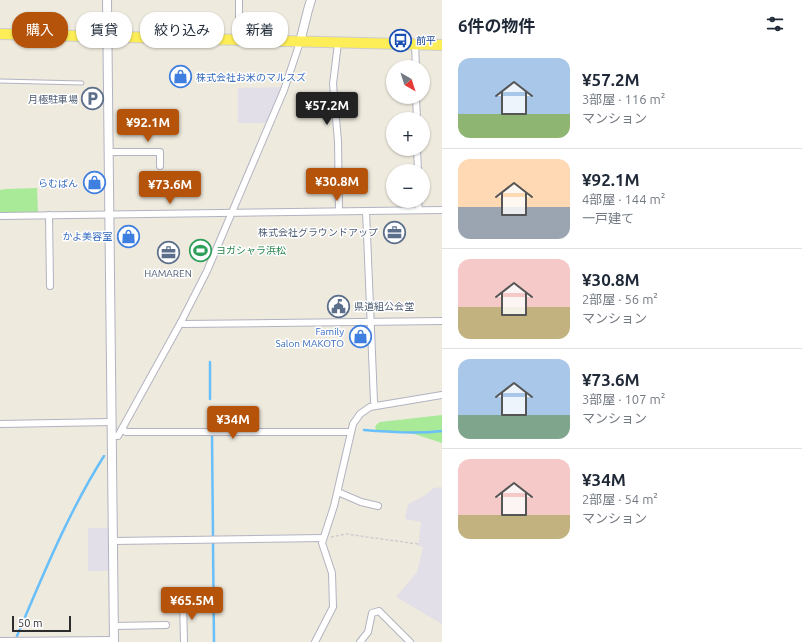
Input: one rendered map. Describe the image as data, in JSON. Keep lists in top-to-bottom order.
{
  "places": {
    "bus stop": ["前平"],
    "shop": [
      "株式会社お米のマルスズ",
      "らむぱん",
      "かよ美容室",
      "Family Salon MAKOTO"
    ],
    "parking": ["月極駐車場"],
    "office": ["株式会社グラウンドアップ", "HAMAREN"],
    "sports": ["ヨガシャラ浜松"],
    "public building": ["県道組公会堂"]
  },
  "scale_bar": "50 m",
  "north": "bottom right",
  "page": {
    "heading": "6件の物件",
    "chip": [
      "購入",
      "賃貸",
      "絞り込み",
      "新着"
    ],
    "list": [
      {
        "name": "¥57.2M",
        "note": "3部屋 · 116 m² · マンション"
      },
      {
        "name": "¥92.1M",
        "note": "4部屋 · 144 m² · 一戸建て"
      },
      {
        "name": "¥30.8M",
        "note": "2部屋 · 56 m² · マンション"
      },
      {
        "name": "¥73.6M",
        "note": "3部屋 · 107 m² · マンション"
      },
      {
        "name": "¥34M",
        "note": "2部屋 · 54 m² · マンション"
      }
    ],
    "map_buttons": ["+", "−"],
    "price": [
      "¥57.2M",
      "¥92.1M",
      "¥30.8M",
      "¥73.6M",
      "¥34M",
      "¥65.5M"
    ],
    "scale": "50 m"
  }
}
